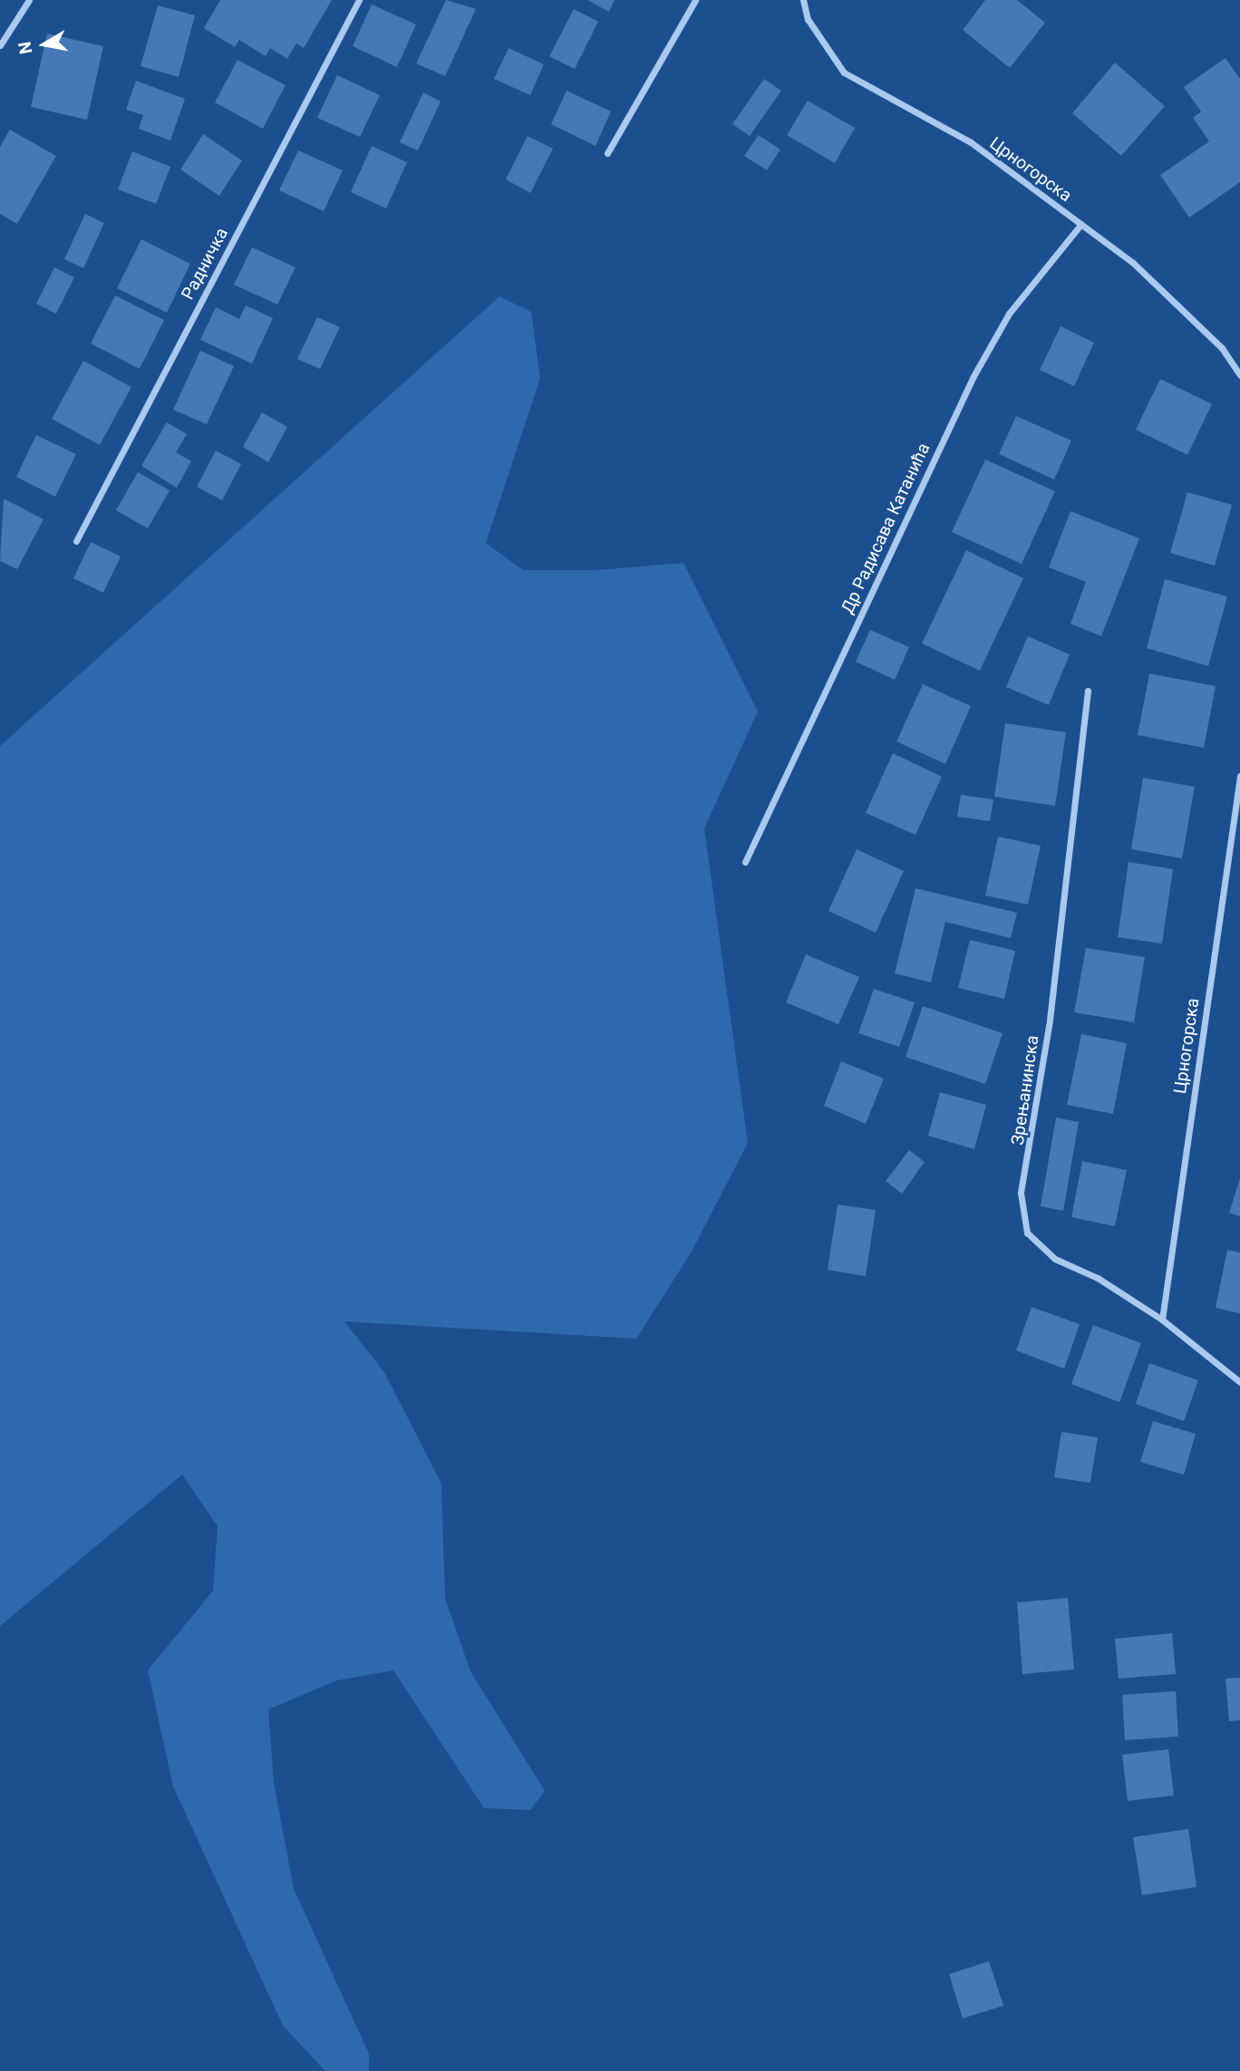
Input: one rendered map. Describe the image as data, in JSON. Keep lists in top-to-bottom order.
{
  "streets": {
    "street": [
      "Црногорска",
      "Радничка",
      "Др Радисава Катанића",
      "Зрењанинска"
    ]
  },
  "crossings": [
    ["Црногорска", "Др Радисава Катанића"],
    ["Црногорска", "Зрењанинска"]
  ],
  "north": "left"
}
